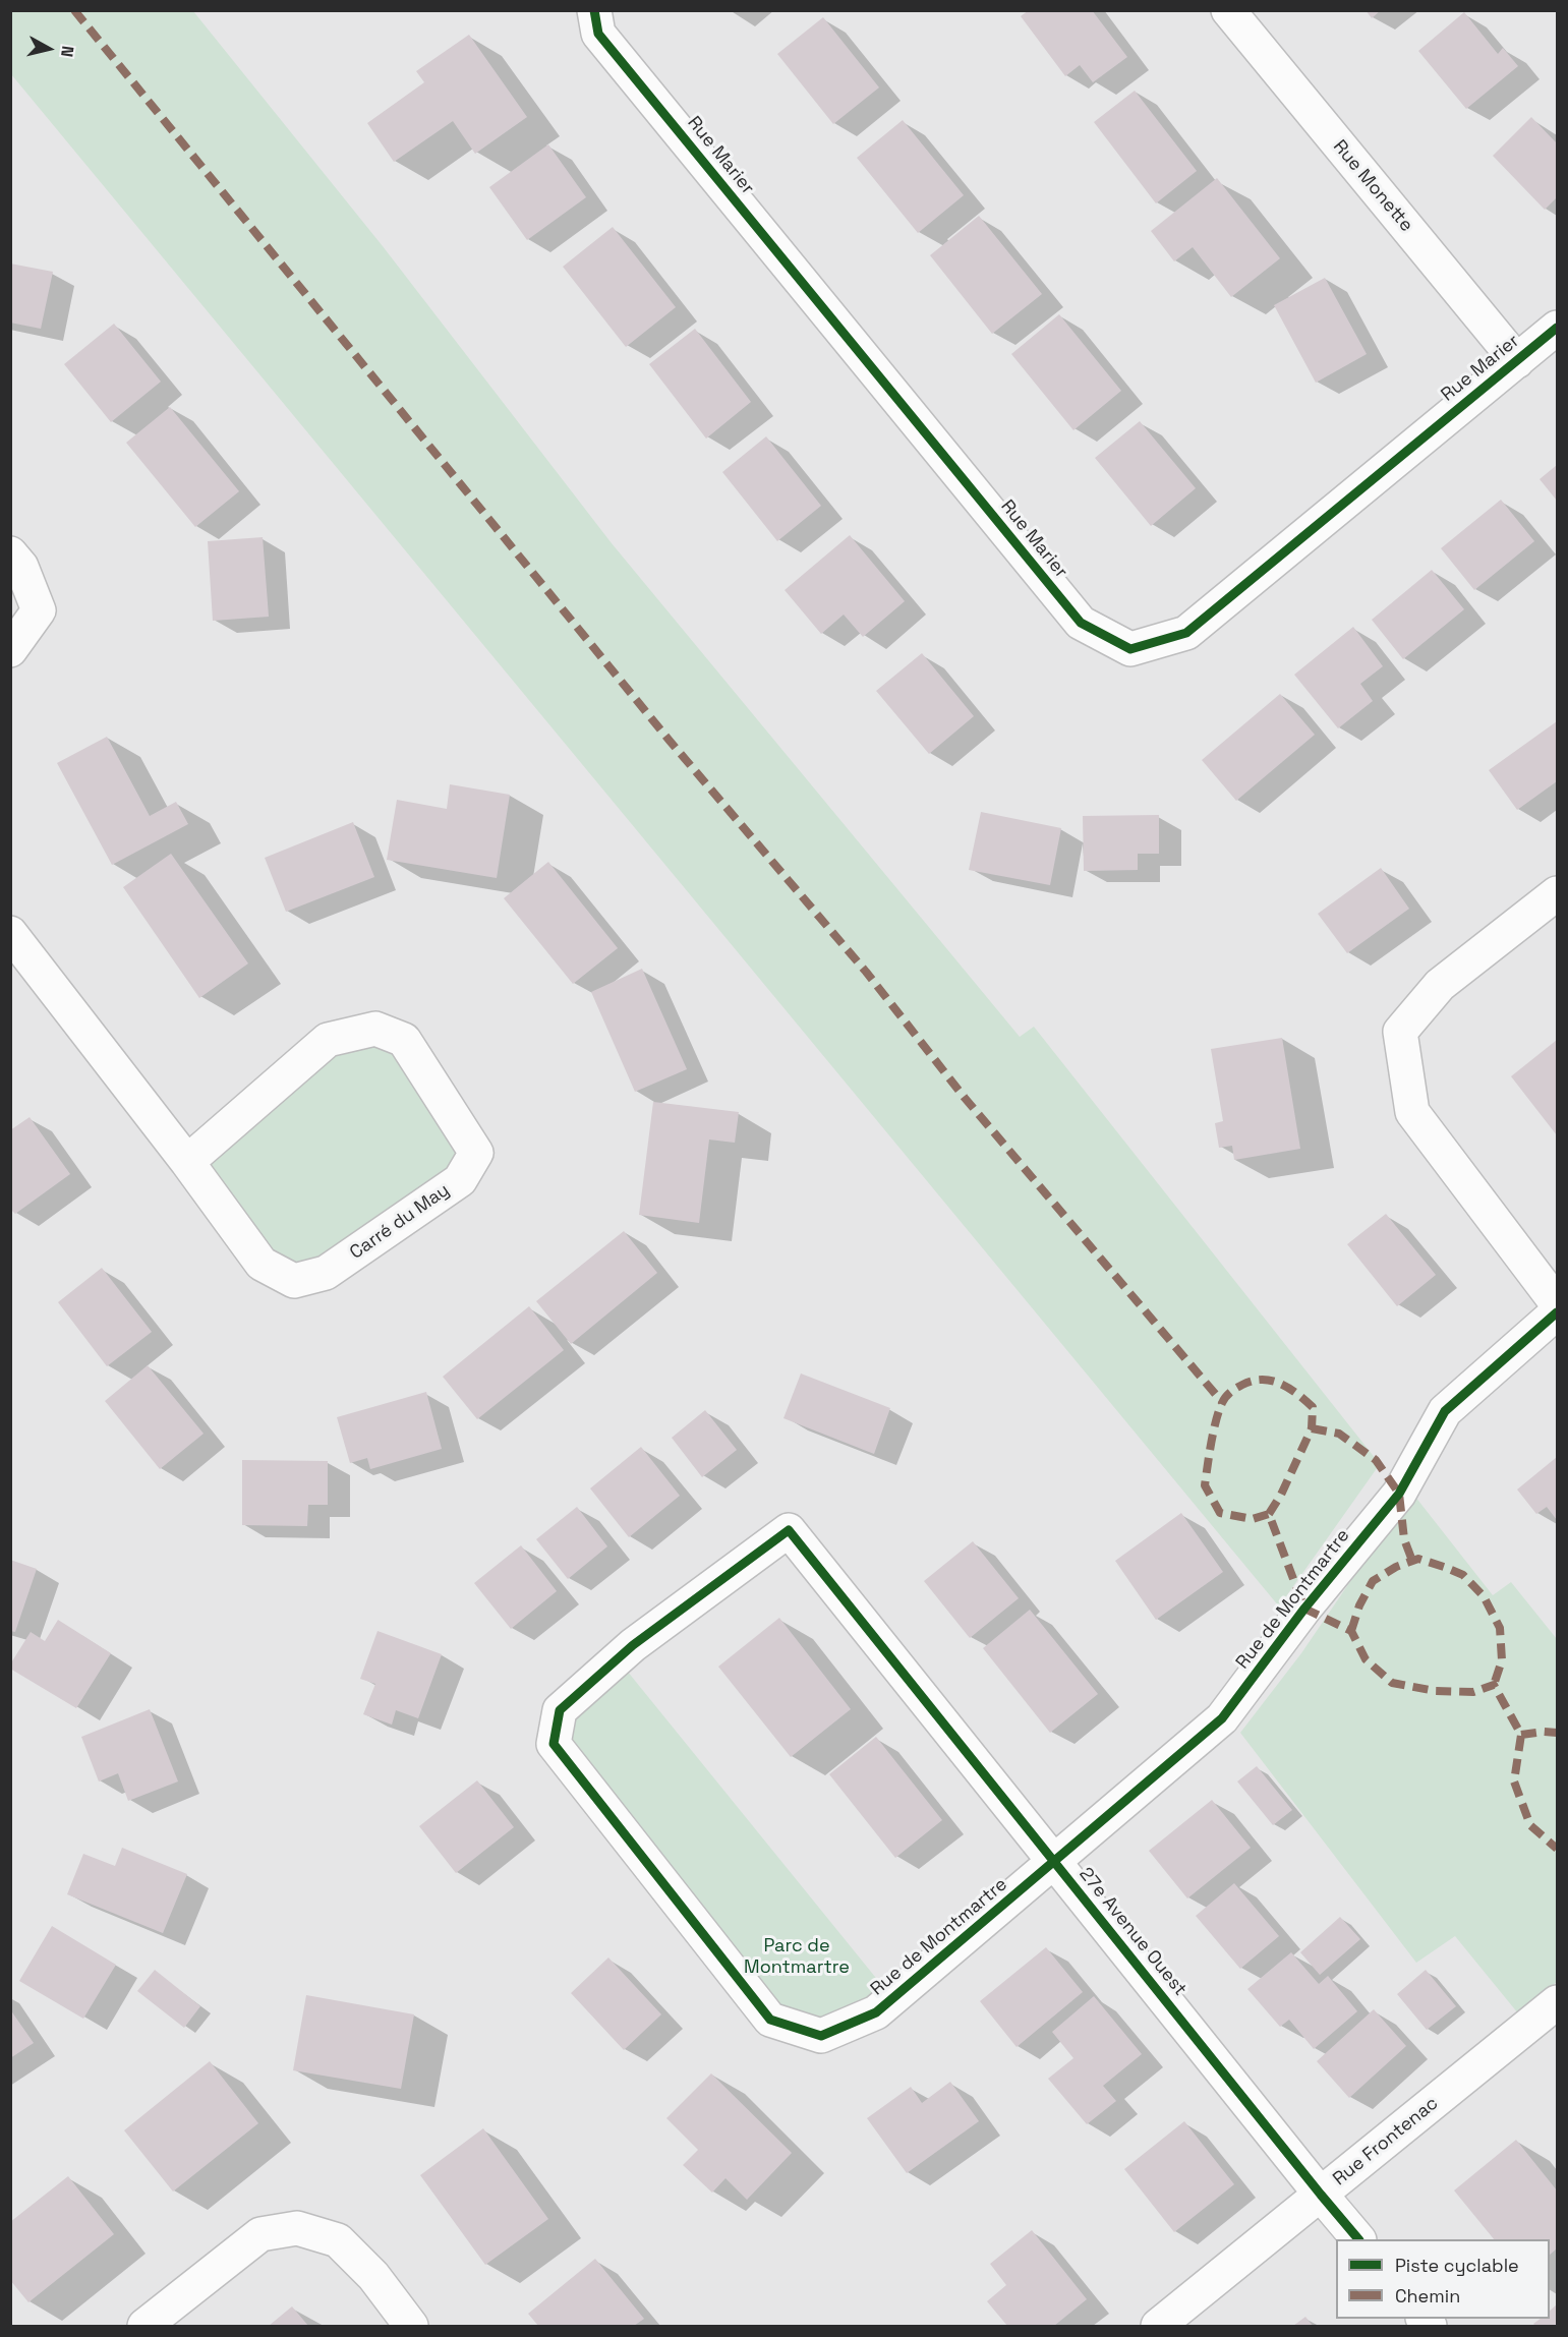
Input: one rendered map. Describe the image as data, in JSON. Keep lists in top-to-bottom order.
{
  "streets": {
    "street": [
      "Rue Marier",
      "Rue Monette",
      "Carré du May",
      "Rue de Montmartre",
      "27e Avenue Ouest",
      "Rue Frontenac"
    ]
  },
  "crossings": [
    ["Rue Marier", "Rue Monette"],
    ["Rue de Montmartre", "27e Avenue Ouest"],
    ["27e Avenue Ouest", "Rue Frontenac"]
  ],
  "parks": ["Parc de Montmartre"],
  "legend": ["Piste cyclable", "Chemin"],
  "north": "right"
}
